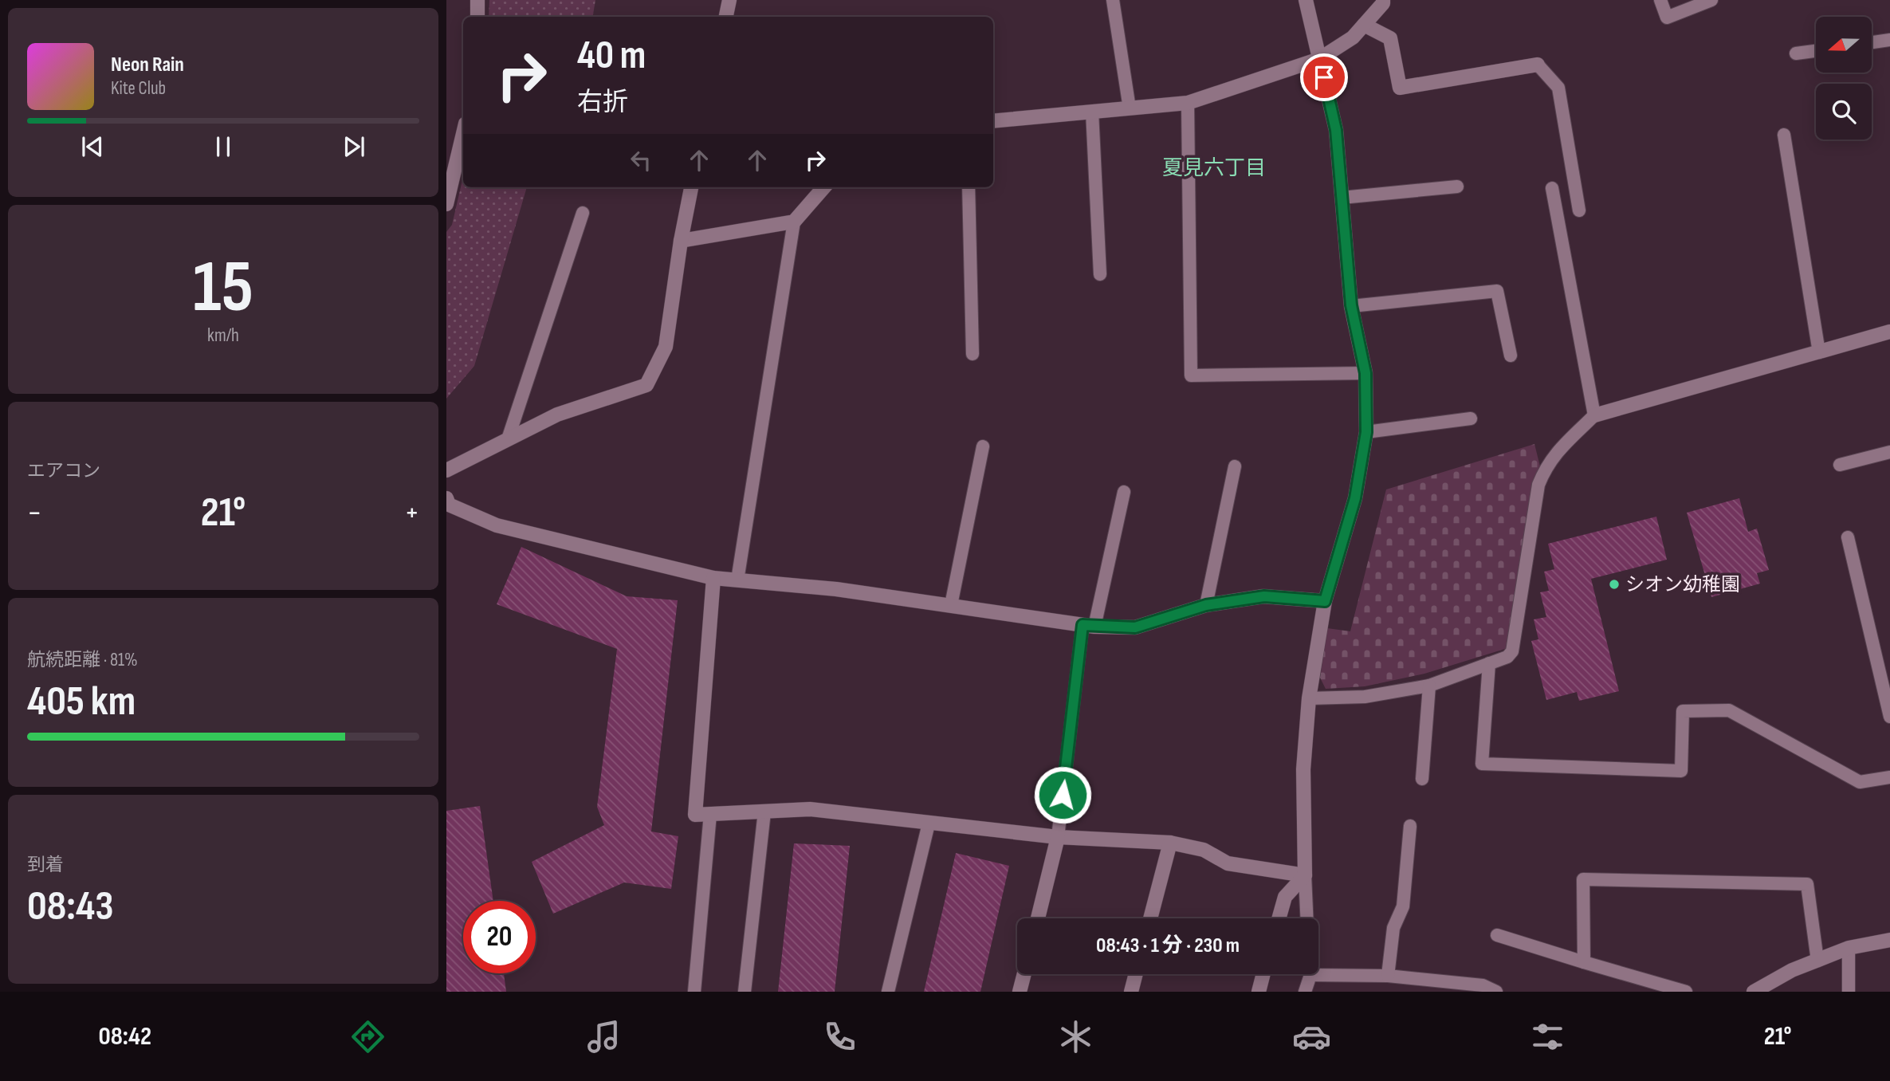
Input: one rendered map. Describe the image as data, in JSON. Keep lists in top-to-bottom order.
{
  "districts": ["夏見六丁目"],
  "places": ["シオン幼稚園"],
  "north": "left",
  "page": {
    "turn": ["40 m", "右折"],
    "song": ["Neon Rain", "Kite Club"],
    "tile": [
      ["15", "km/h"],
      "エアコン",
      ["航続距離 · 81%", "405 km"],
      ["到着", "08:43"]
    ],
    "heat": ["−", "21°", "+"],
    "limit": "20",
    "trip": "08:43 · 1 分 · 230 m",
    "tabs": ["08:42", "21°"]
  }
}
